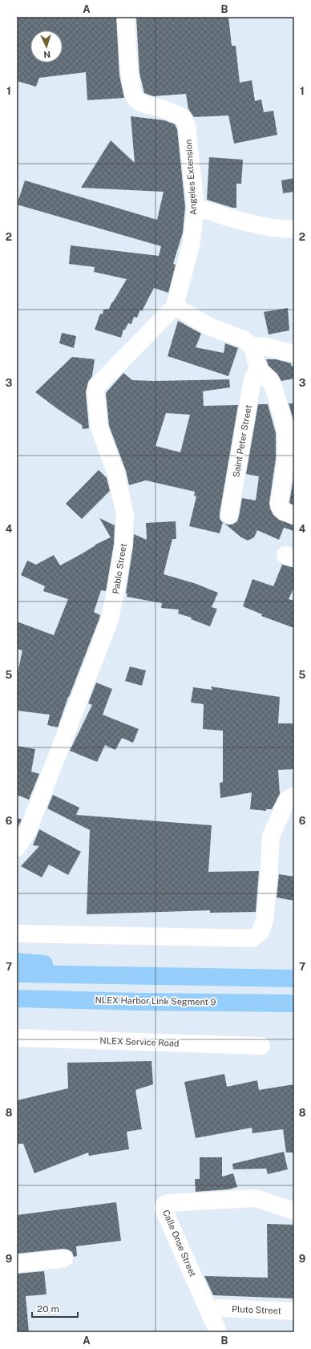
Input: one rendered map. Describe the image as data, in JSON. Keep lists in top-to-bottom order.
{
  "streets": {
    "highway": ["NLEX Harbor Link Segment 9"],
    "street": [
      "Angeles Extension",
      "Saint Peter Street",
      "Pablo Street",
      "NLEX Service Road",
      "Calle Onse Street",
      "Pluto Street"
    ]
  },
  "crossings": [
    ["Angeles Extension", "Pablo Street"]
  ],
  "scale_bar": "20 m",
  "north": "bottom",
  "grid": {
    "columns": ["A", "B"],
    "rows": [
      "1",
      "2",
      "3",
      "4",
      "5",
      "6",
      "7",
      "8",
      "9"
    ]
  }
}
